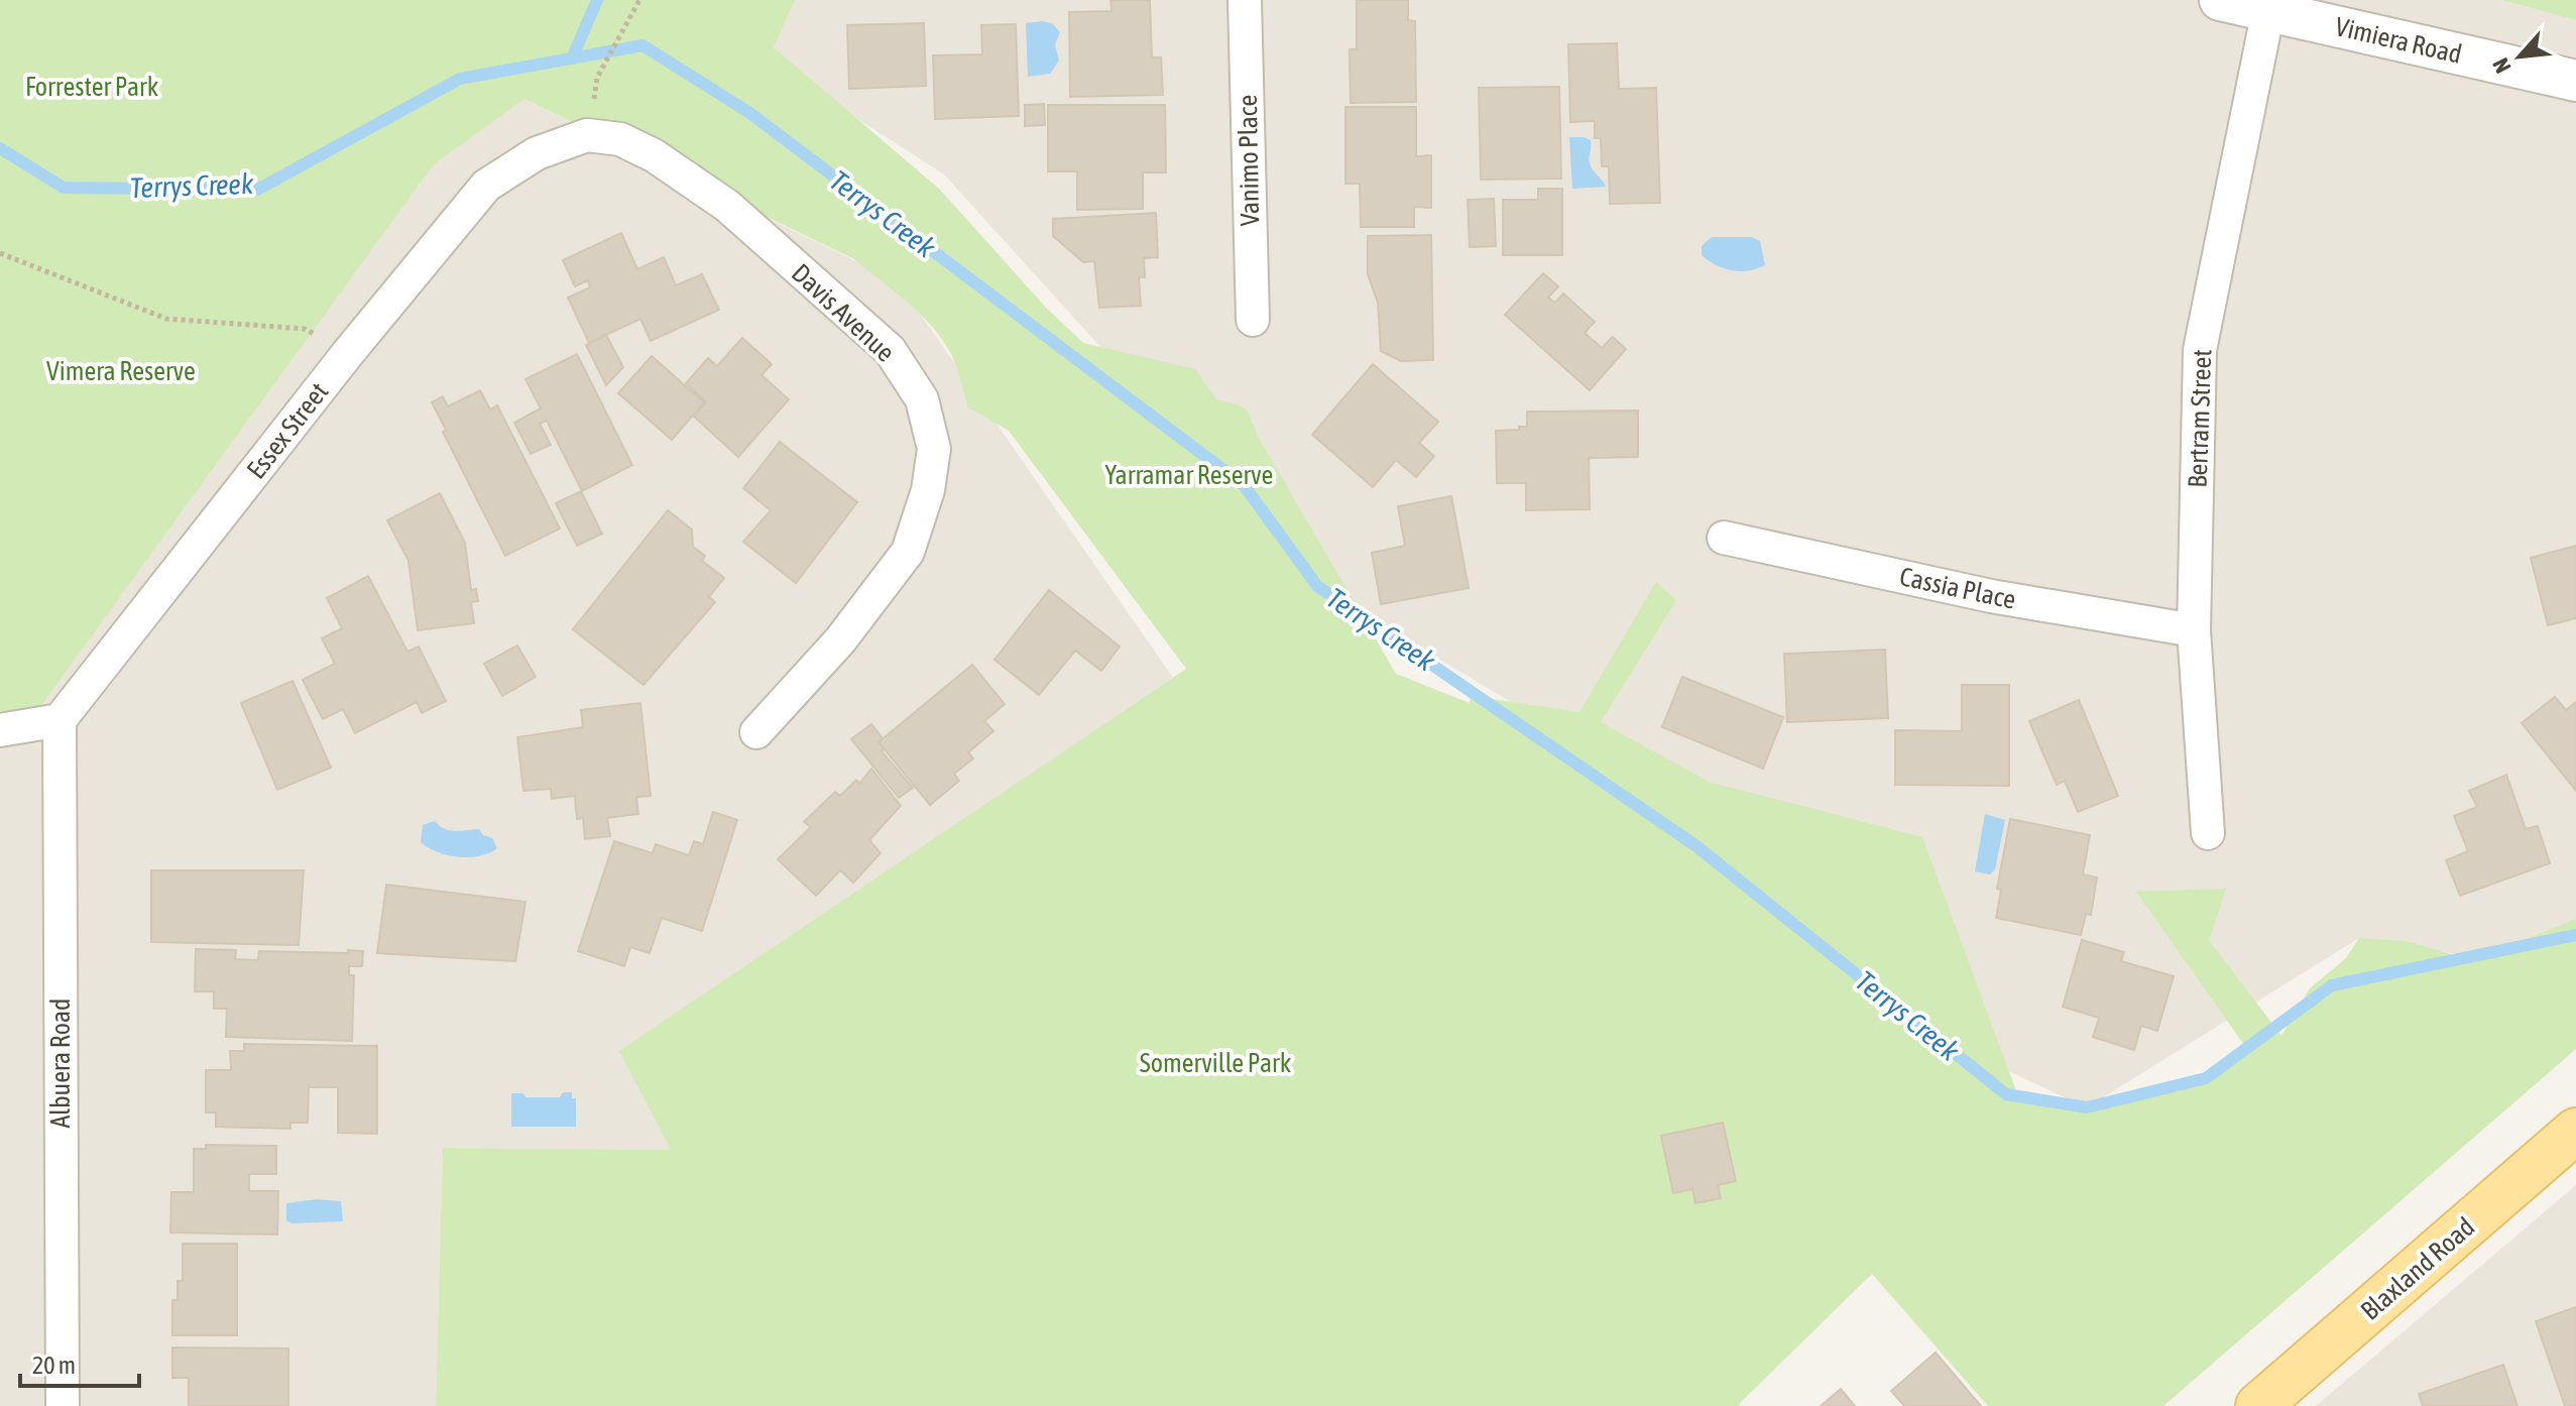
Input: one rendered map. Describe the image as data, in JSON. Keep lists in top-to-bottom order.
{
  "streets": {
    "main road": ["Blaxland Road"],
    "street": [
      "Vimiera Road",
      "Vanimo Place",
      "Davis Avenue",
      "Bertram Street",
      "Essex Street",
      "Cassia Place",
      "Albuera Road"
    ]
  },
  "crossings": [
    ["Vimiera Road", "Bertram Street"],
    ["Davis Avenue", "Essex Street"],
    ["Bertram Street", "Cassia Place"],
    ["Essex Street", "Albuera Road"]
  ],
  "water": ["Terrys Creek"],
  "parks": [
    "Forrester Park",
    "Vimera Reserve",
    "Yarramar Reserve",
    "Somerville Park"
  ],
  "scale_bar": "20 m",
  "north": "bottom left"
}
